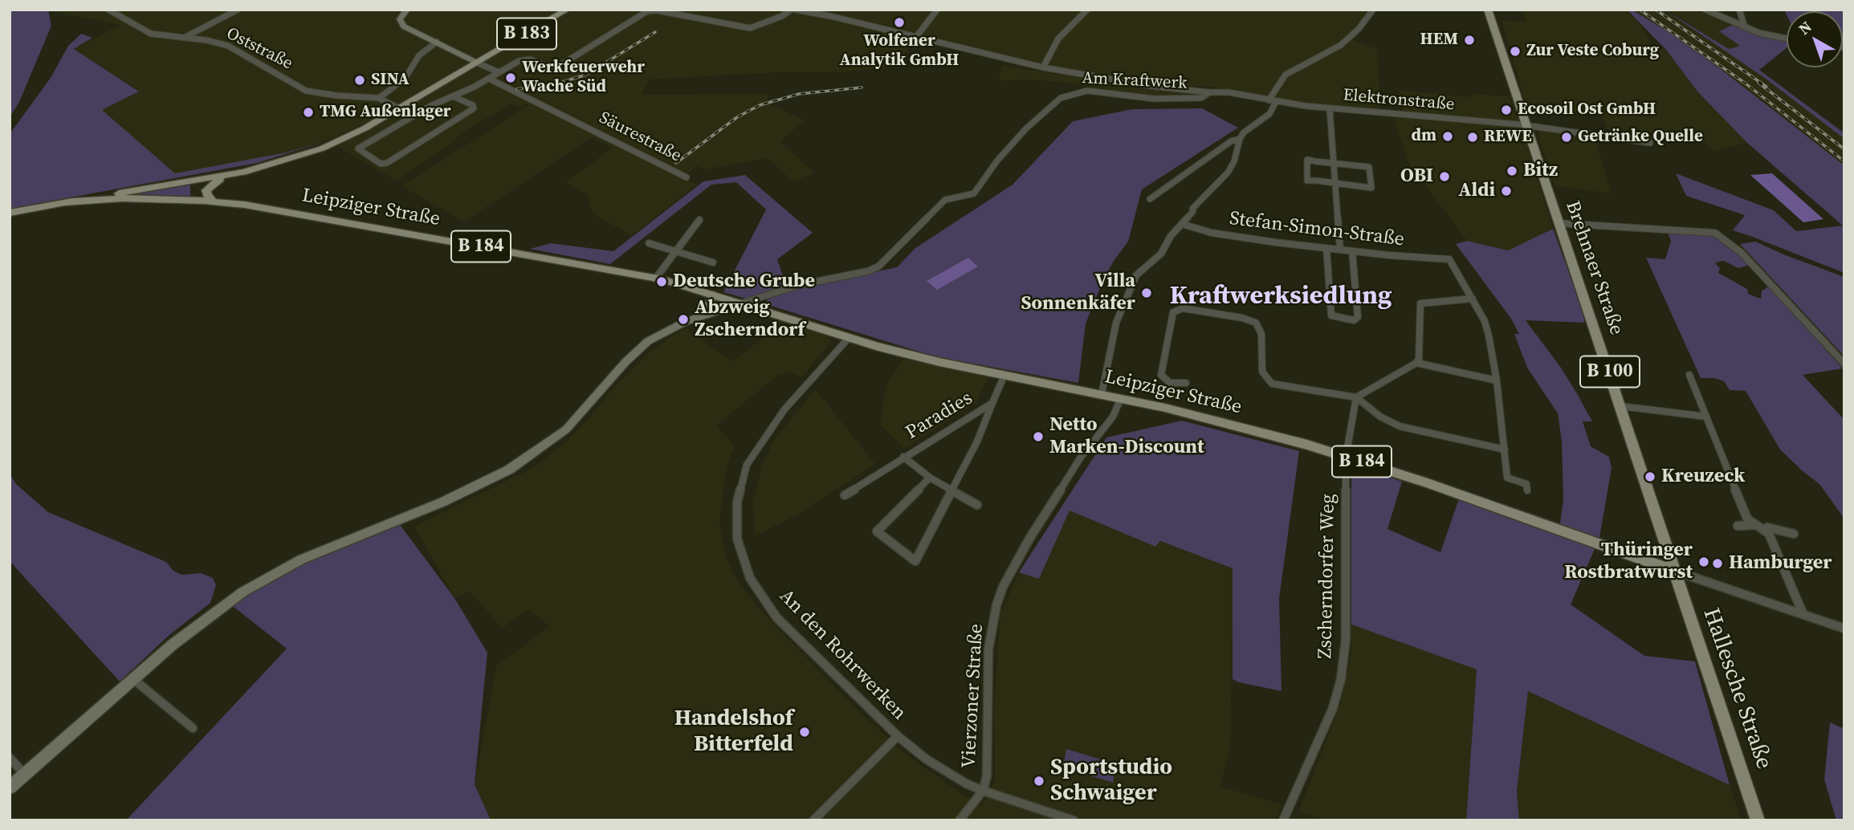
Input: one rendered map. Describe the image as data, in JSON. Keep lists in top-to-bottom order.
{
  "streets": {
    "main road": [
      "B 183",
      "Leipziger Straße",
      "B 184",
      "Brehnaer Straße",
      "B 100",
      "Hallesche Straße"
    ],
    "street": [
      "Oststraße",
      "Am Kraftwerk",
      "Elektronstraße",
      "Säurestraße",
      "Stefan-Simon-Straße",
      "Paradies",
      "Zscherndorfer Weg",
      "An den Rohrwerken",
      "Vierzoner Straße"
    ]
  },
  "crossings": [
    ["B 183", "Oststraße"],
    ["B 183", "B 184"],
    ["Am Kraftwerk", "Elektronstraße"],
    ["Am Kraftwerk", "Leipziger Straße"],
    ["Elektronstraße", "Brehnaer Straße"],
    ["Leipziger Straße", "B 184"],
    ["Leipziger Straße", "Brehnaer Straße"],
    ["Leipziger Straße", "Paradies"],
    ["Leipziger Straße", "Zscherndorfer Weg"],
    ["Leipziger Straße", "An den Rohrwerken"],
    ["Leipziger Straße", "Hallesche Straße"],
    ["Leipziger Straße", "Vierzoner Straße"],
    ["Brehnaer Straße", "Hallesche Straße"],
    ["An den Rohrwerken", "Vierzoner Straße"]
  ],
  "districts": ["Kraftwerksiedlung"],
  "places": [
    "Wolfener Analytik GmbH",
    "HEM",
    "Zur Veste Coburg",
    "Werkfeuerwehr Wache Süd",
    "SINA",
    "Ecosoil Ost GmbH",
    "TMG Außenlager",
    "dm",
    "REWE",
    "Getränke Quelle",
    "Bitz",
    "OBI",
    "Aldi",
    "Deutsche Grube",
    "Villa Sonnenkäfer",
    "Abzweig Zscherndorf",
    "Netto Marken-Discount",
    "Kreuzeck",
    "Thüringer Rostbratwurst",
    "Hamburger",
    "Handelshof Bitterfeld",
    "Sportstudio Schwaiger"
  ],
  "north": "top left"
}
